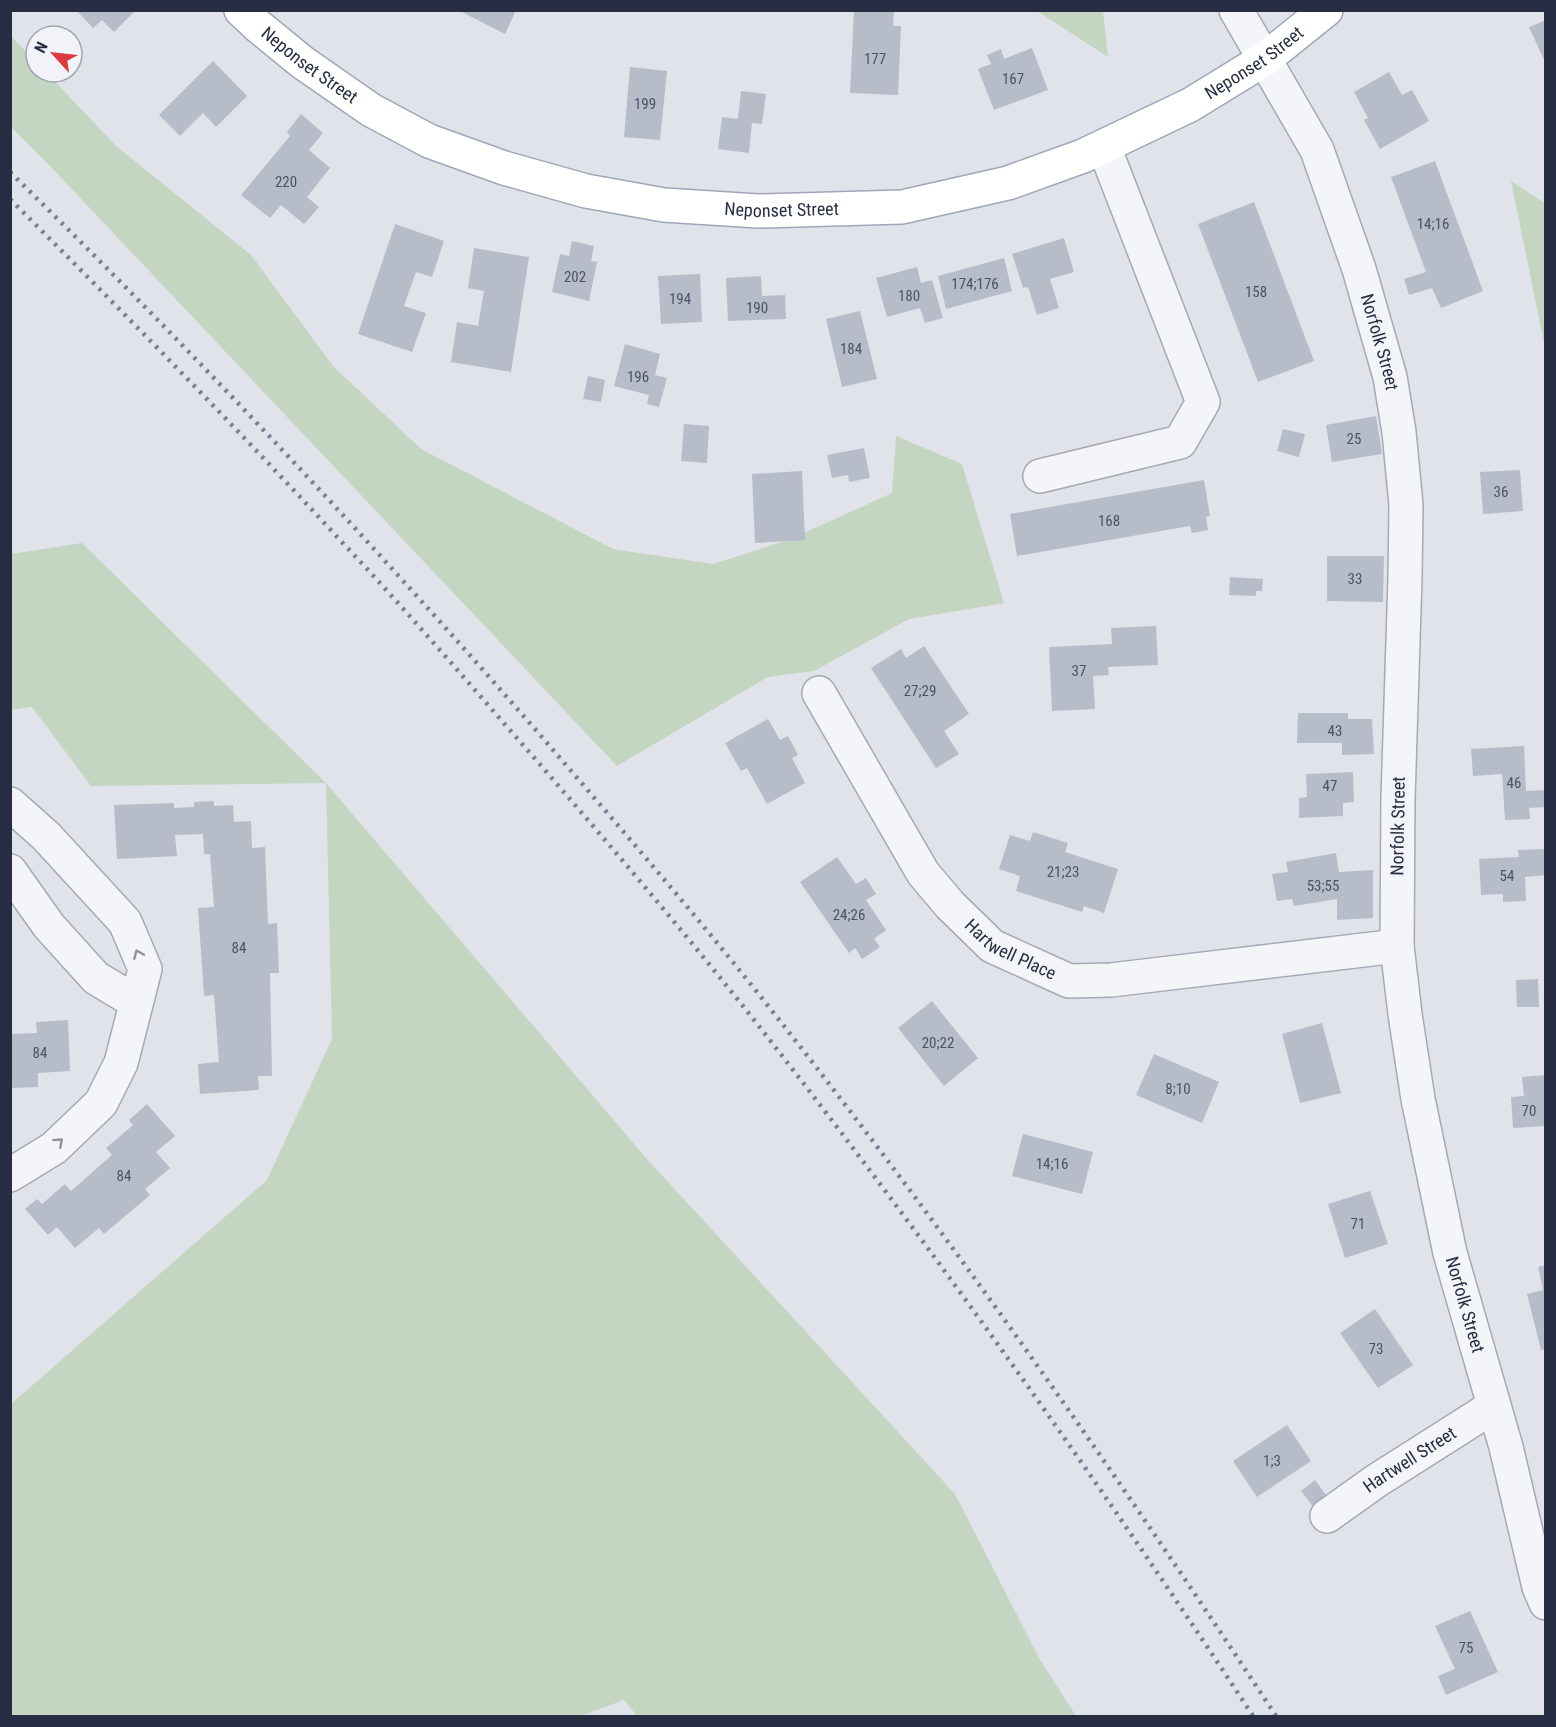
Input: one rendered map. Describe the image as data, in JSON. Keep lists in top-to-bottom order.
{
  "streets": {
    "main road": ["Neponset Street"],
    "street": ["Norfolk Street", "Hartwell Place", "Hartwell Street"]
  },
  "crossings": [
    ["Neponset Street", "Norfolk Street"],
    ["Norfolk Street", "Hartwell Place"],
    ["Norfolk Street", "Hartwell Street"]
  ],
  "house_numbers": [
    "177",
    "167",
    "199",
    "220",
    "14;16",
    "202",
    "174;176",
    "158",
    "180",
    "194",
    "190",
    "184",
    "196",
    "25",
    "36",
    "168",
    "33",
    "37",
    "27;29",
    "43",
    "46",
    "47",
    "21;23",
    "54",
    "53;55",
    "24;26",
    "84",
    "20;22",
    "84",
    "8;10",
    "70",
    "14;16",
    "84",
    "71",
    "73",
    "1;3",
    "75"
  ],
  "north": "top left"
}
